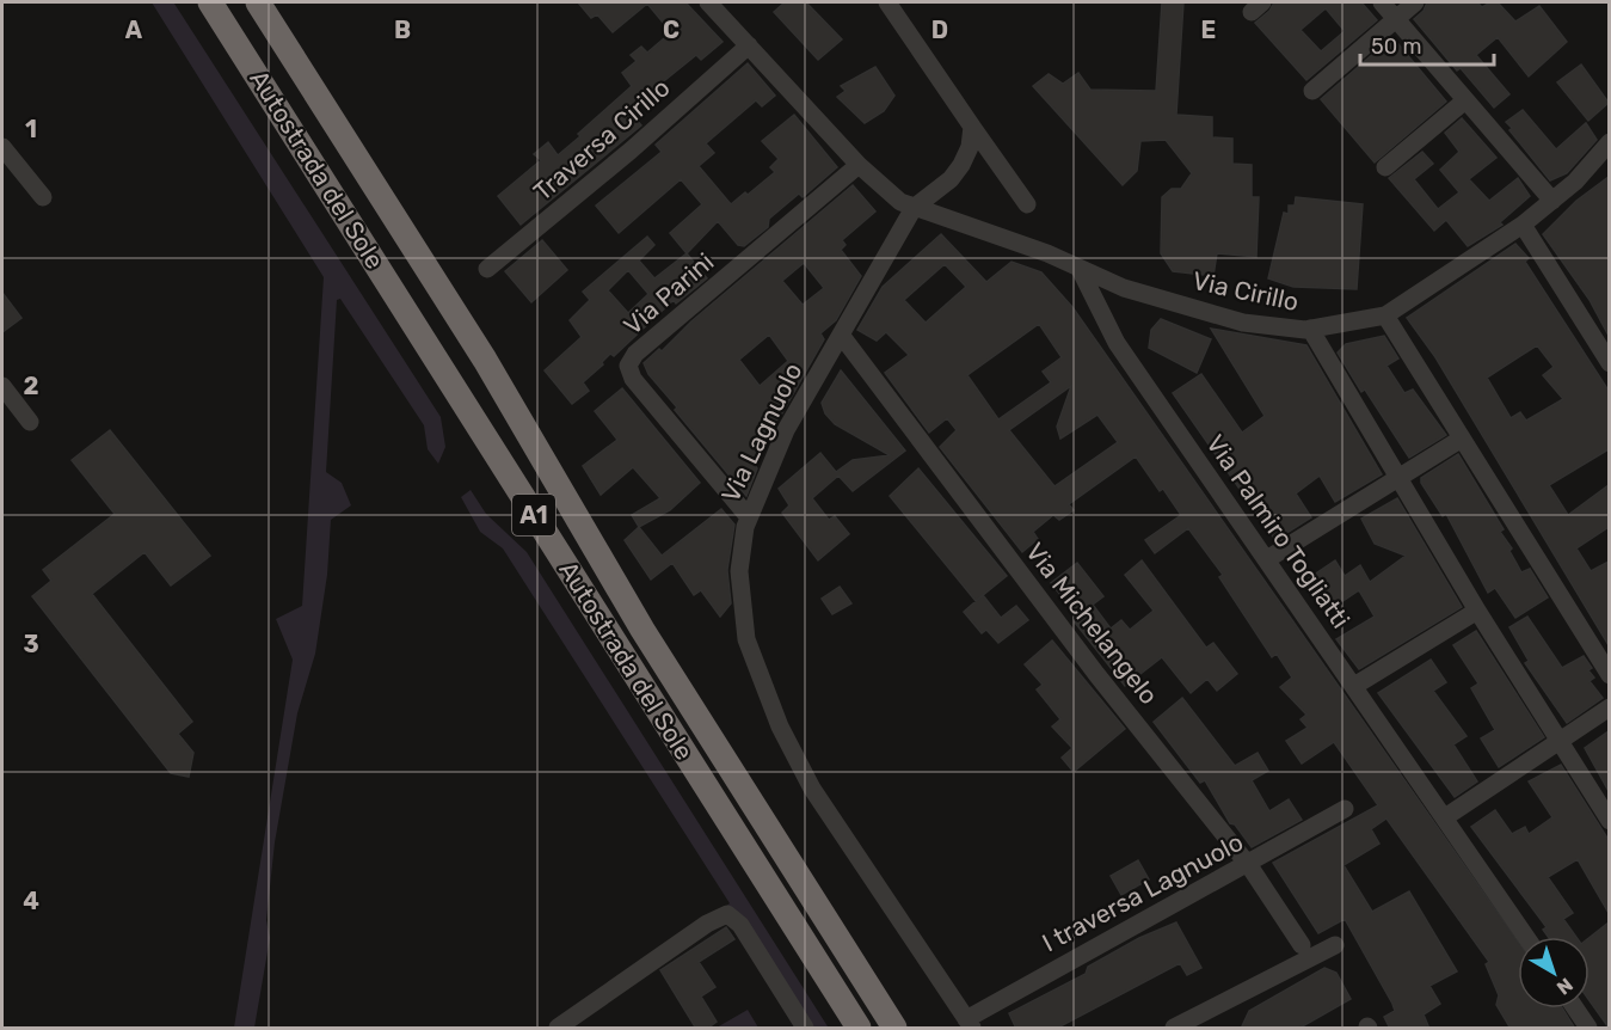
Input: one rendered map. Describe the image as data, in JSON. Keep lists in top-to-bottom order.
{
  "streets": {
    "highway": ["Autostrada del Sole", "A1"],
    "street": [
      "Traversa Cirillo",
      "Via Cirillo",
      "Via Parini",
      "Via Lagnuolo",
      "Via Palmiro Togliatti",
      "Via Michelangelo",
      "I traversa Lagnuolo"
    ]
  },
  "crossings": [
    ["Traversa Cirillo", "Via Cirillo"],
    ["Via Cirillo", "Via Parini"],
    ["Via Cirillo", "Via Lagnuolo"],
    ["Via Cirillo", "Via Palmiro Togliatti"],
    ["Via Parini", "Via Lagnuolo"],
    ["Via Lagnuolo", "Via Michelangelo"],
    ["Via Lagnuolo", "I traversa Lagnuolo"],
    ["Via Michelangelo", "I traversa Lagnuolo"]
  ],
  "scale_bar": "50 m",
  "north": "bottom right",
  "grid": {
    "columns": [
      "A",
      "B",
      "C",
      "D",
      "E"
    ],
    "rows": [
      "1",
      "2",
      "3",
      "4"
    ]
  }
}
